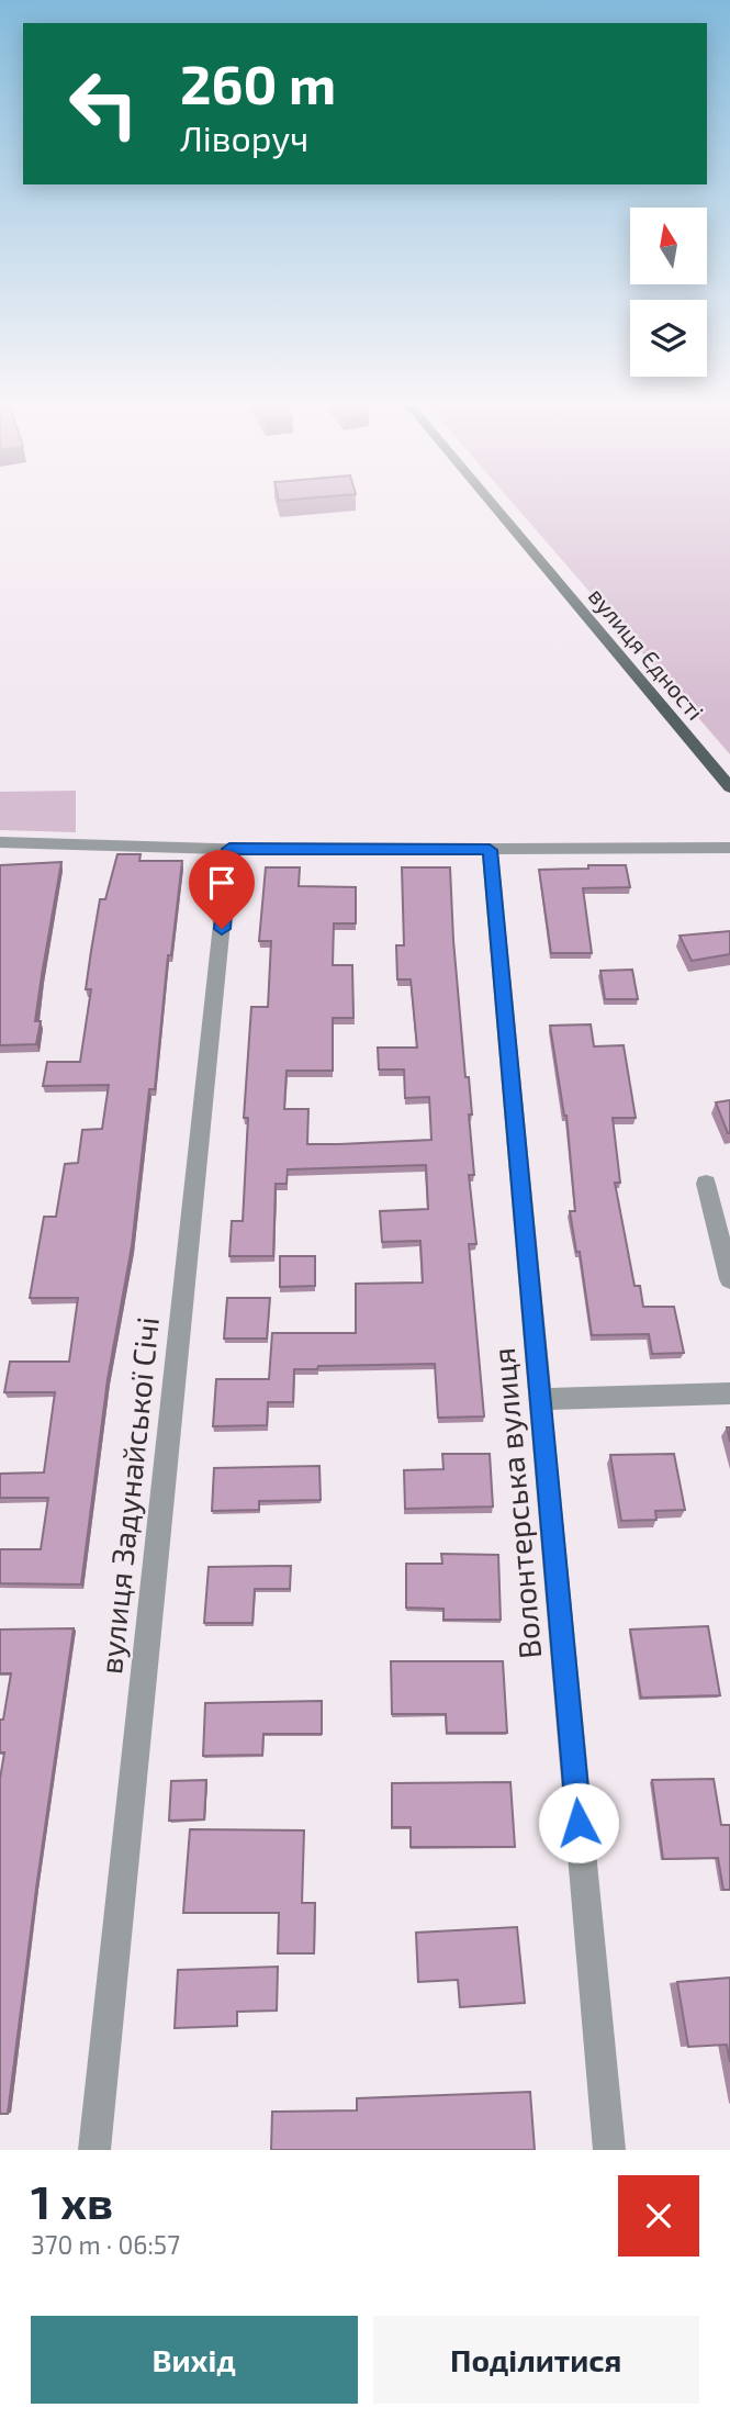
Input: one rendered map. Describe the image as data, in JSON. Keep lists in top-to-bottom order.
{
  "streets": {
    "main road": ["вулиця Єдності"],
    "street": ["вулиця Задунайської Січі", "Волонтерська вулиця"]
  },
  "north": "top",
  "page": {
    "turn": ["260 m", "Ліворуч"],
    "heading": ["1 хв", "370 m · 06:57"],
    "buttons": ["Вихід", "Поділитися"]
  }
}
